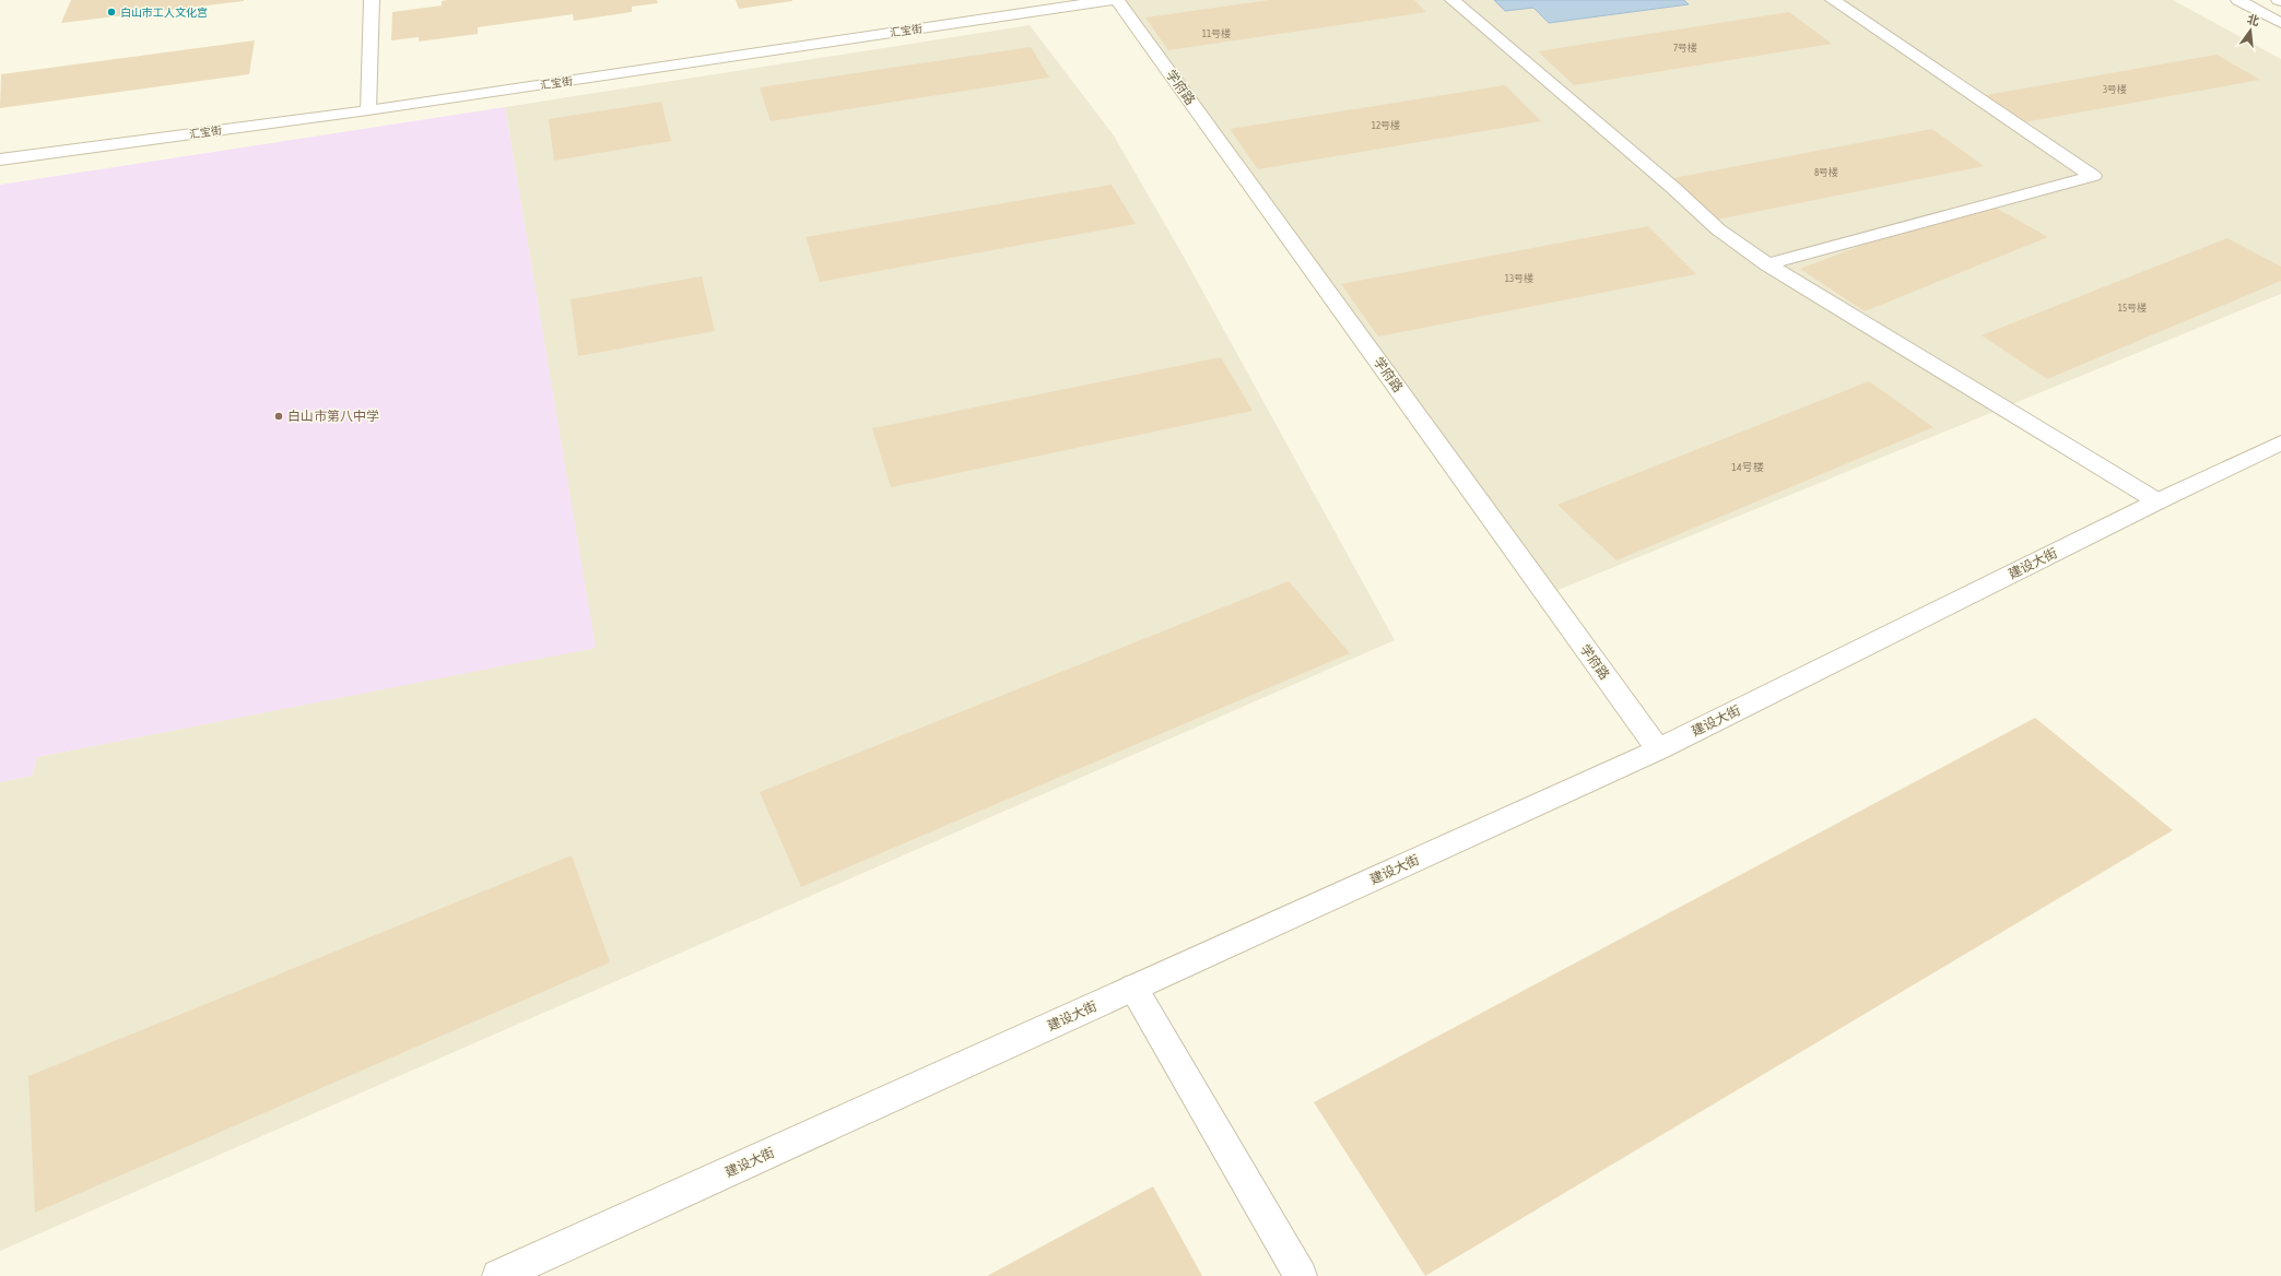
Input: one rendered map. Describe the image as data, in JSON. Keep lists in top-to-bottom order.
{
  "streets": {
    "street": ["汇宝街", "学府路", "建设大街"]
  },
  "crossings": [
    ["学府路", "建设大街"]
  ],
  "places": ["白山市工人文化宫", "白山市第八中学"],
  "house_numbers": [
    "11号楼",
    "7号楼",
    "3号楼",
    "12号楼",
    "8号楼",
    "13号楼",
    "15号楼",
    "14号楼"
  ],
  "north": "top"
}
